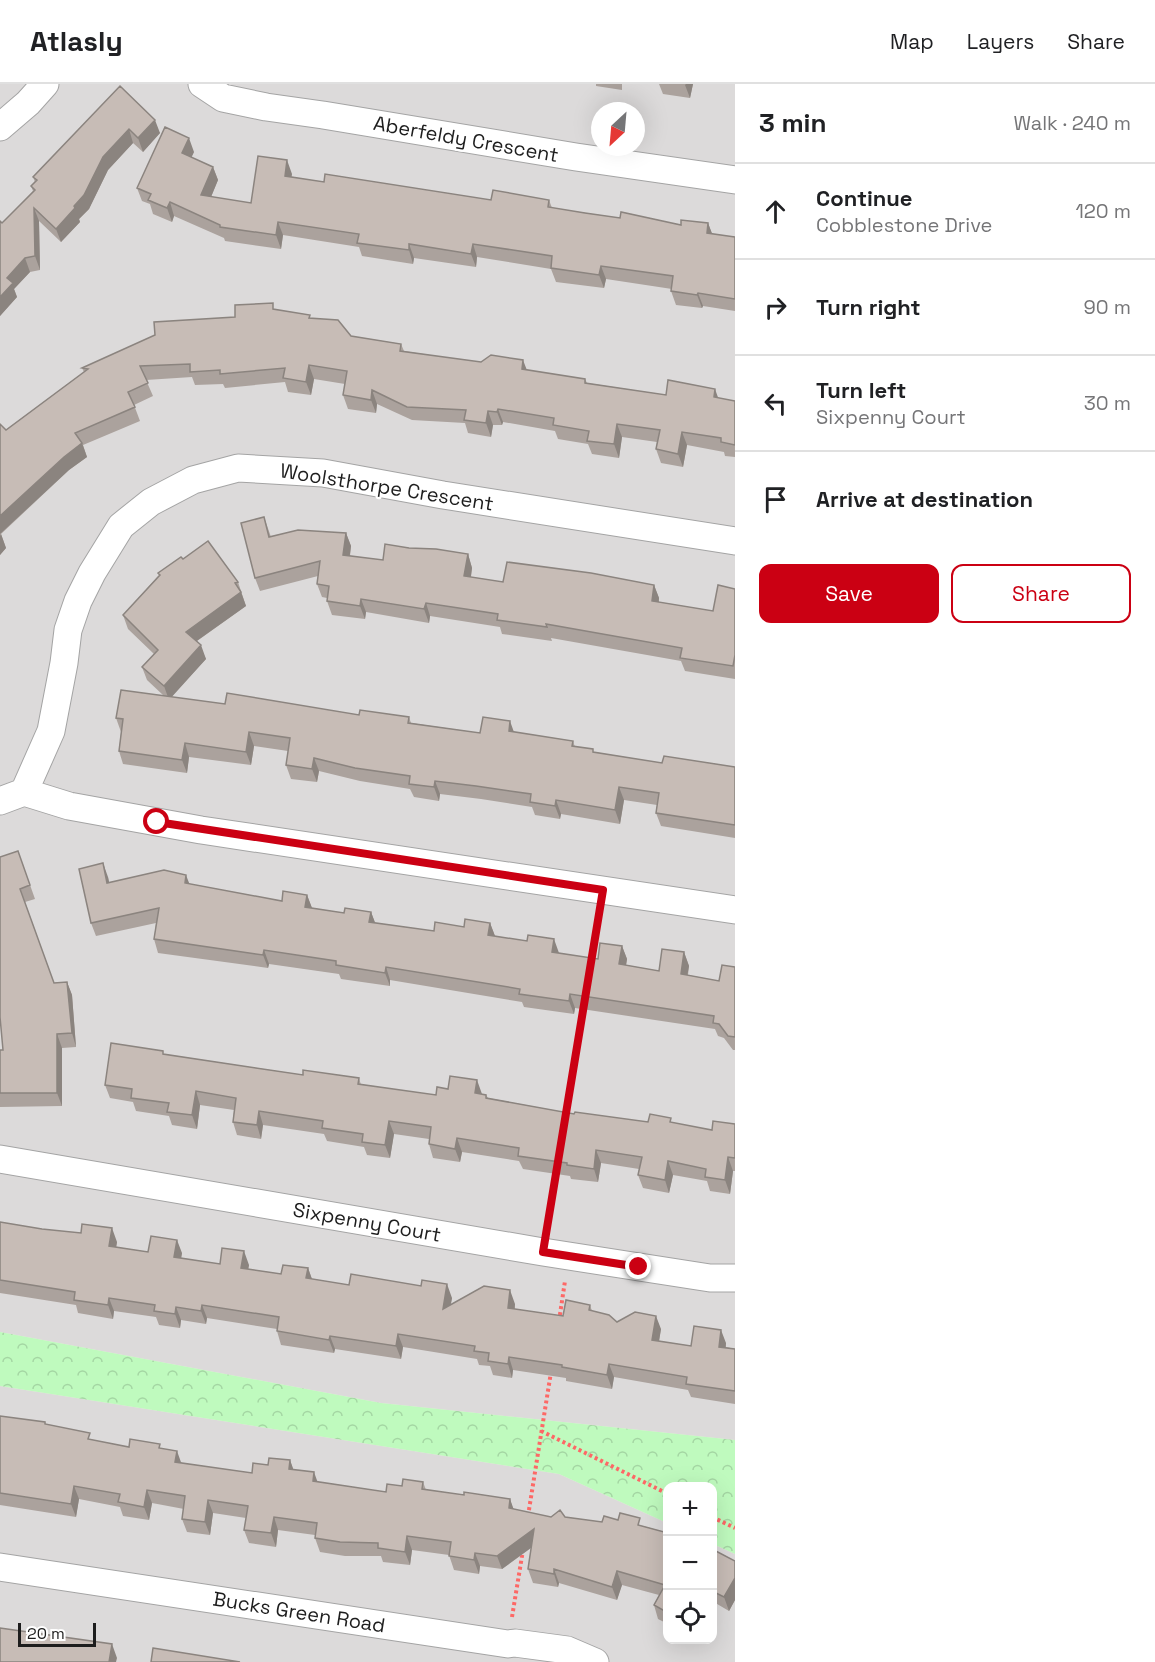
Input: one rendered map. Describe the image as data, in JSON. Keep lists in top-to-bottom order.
{
  "streets": {
    "street": [
      "Aberfeldy Crescent",
      "Woolsthorpe Crescent",
      "Sixpenny Court",
      "Bucks Green Road"
    ]
  },
  "scale_bar": "20 m",
  "north": "bottom left",
  "page": {
    "header": "Atlasly",
    "nav": ["Map", "Layers", "Share"],
    "heading": ["3 min", "Walk · 240 m"],
    "list": [
      ["Continue", "Cobblestone Drive", "120 m"],
      ["Turn right", "90 m"],
      ["Turn left", "Sixpenny Court", "30 m"],
      "Arrive at destination"
    ],
    "buttons": ["Save", "Share"],
    "map_buttons": ["+", "−"],
    "scale": "20 m"
  }
}
